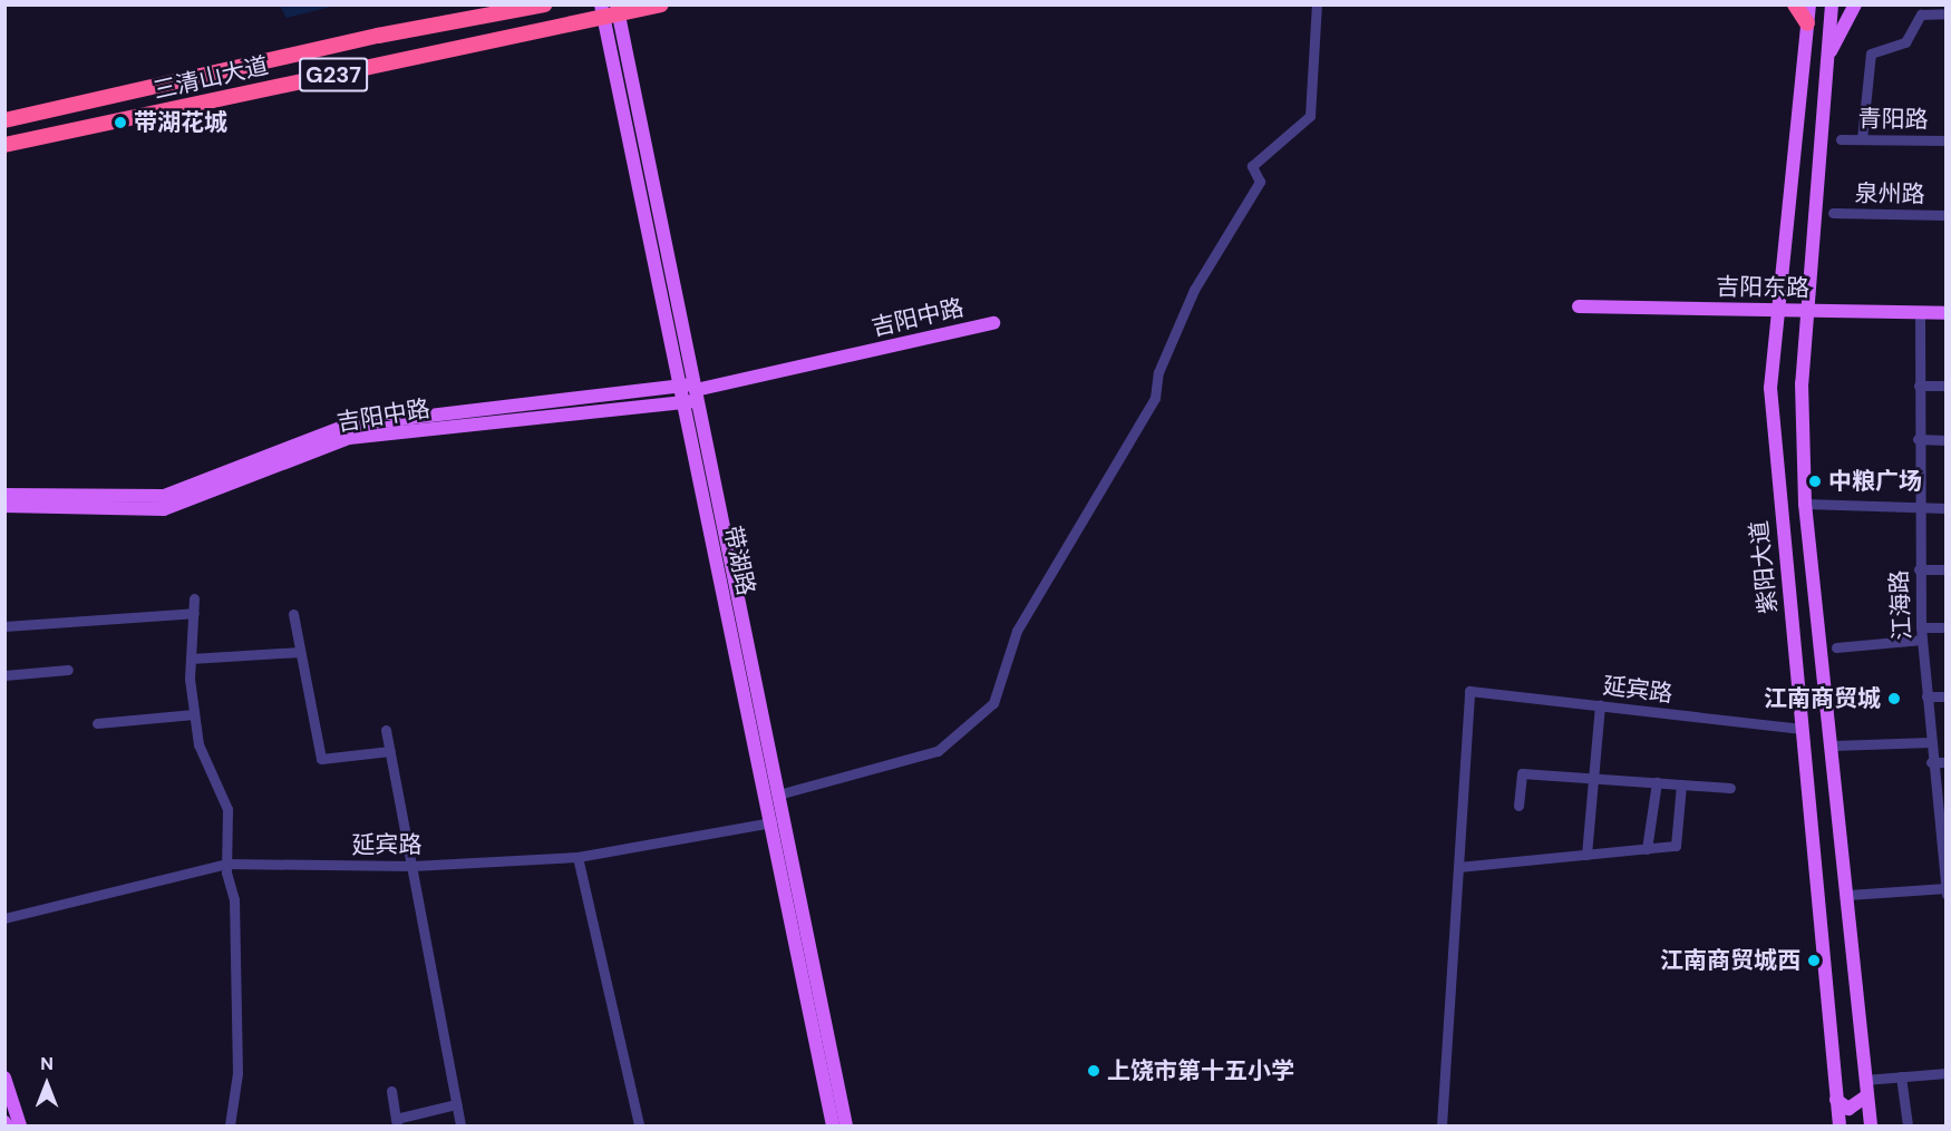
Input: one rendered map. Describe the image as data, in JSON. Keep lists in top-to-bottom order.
{
  "streets": {
    "highway": ["G237", "三清山大道"],
    "main road": [
      "吉阳东路",
      "吉阳中路",
      "带湖路",
      "紫阳大道"
    ],
    "street": [
      "青阳路",
      "泉州路",
      "江海路",
      "延宾路"
    ]
  },
  "crossings": [
    ["三清山大道", "带湖路"],
    ["吉阳东路", "紫阳大道"],
    ["吉阳东路", "江海路"],
    ["吉阳中路", "带湖路"],
    ["带湖路", "延宾路"],
    ["紫阳大道", "延宾路"]
  ],
  "places": [
    "带湖花城",
    "中粮广场",
    "江南商贸城",
    "江南商贸城西",
    "上饶市第十五小学"
  ],
  "north": "top"
}
